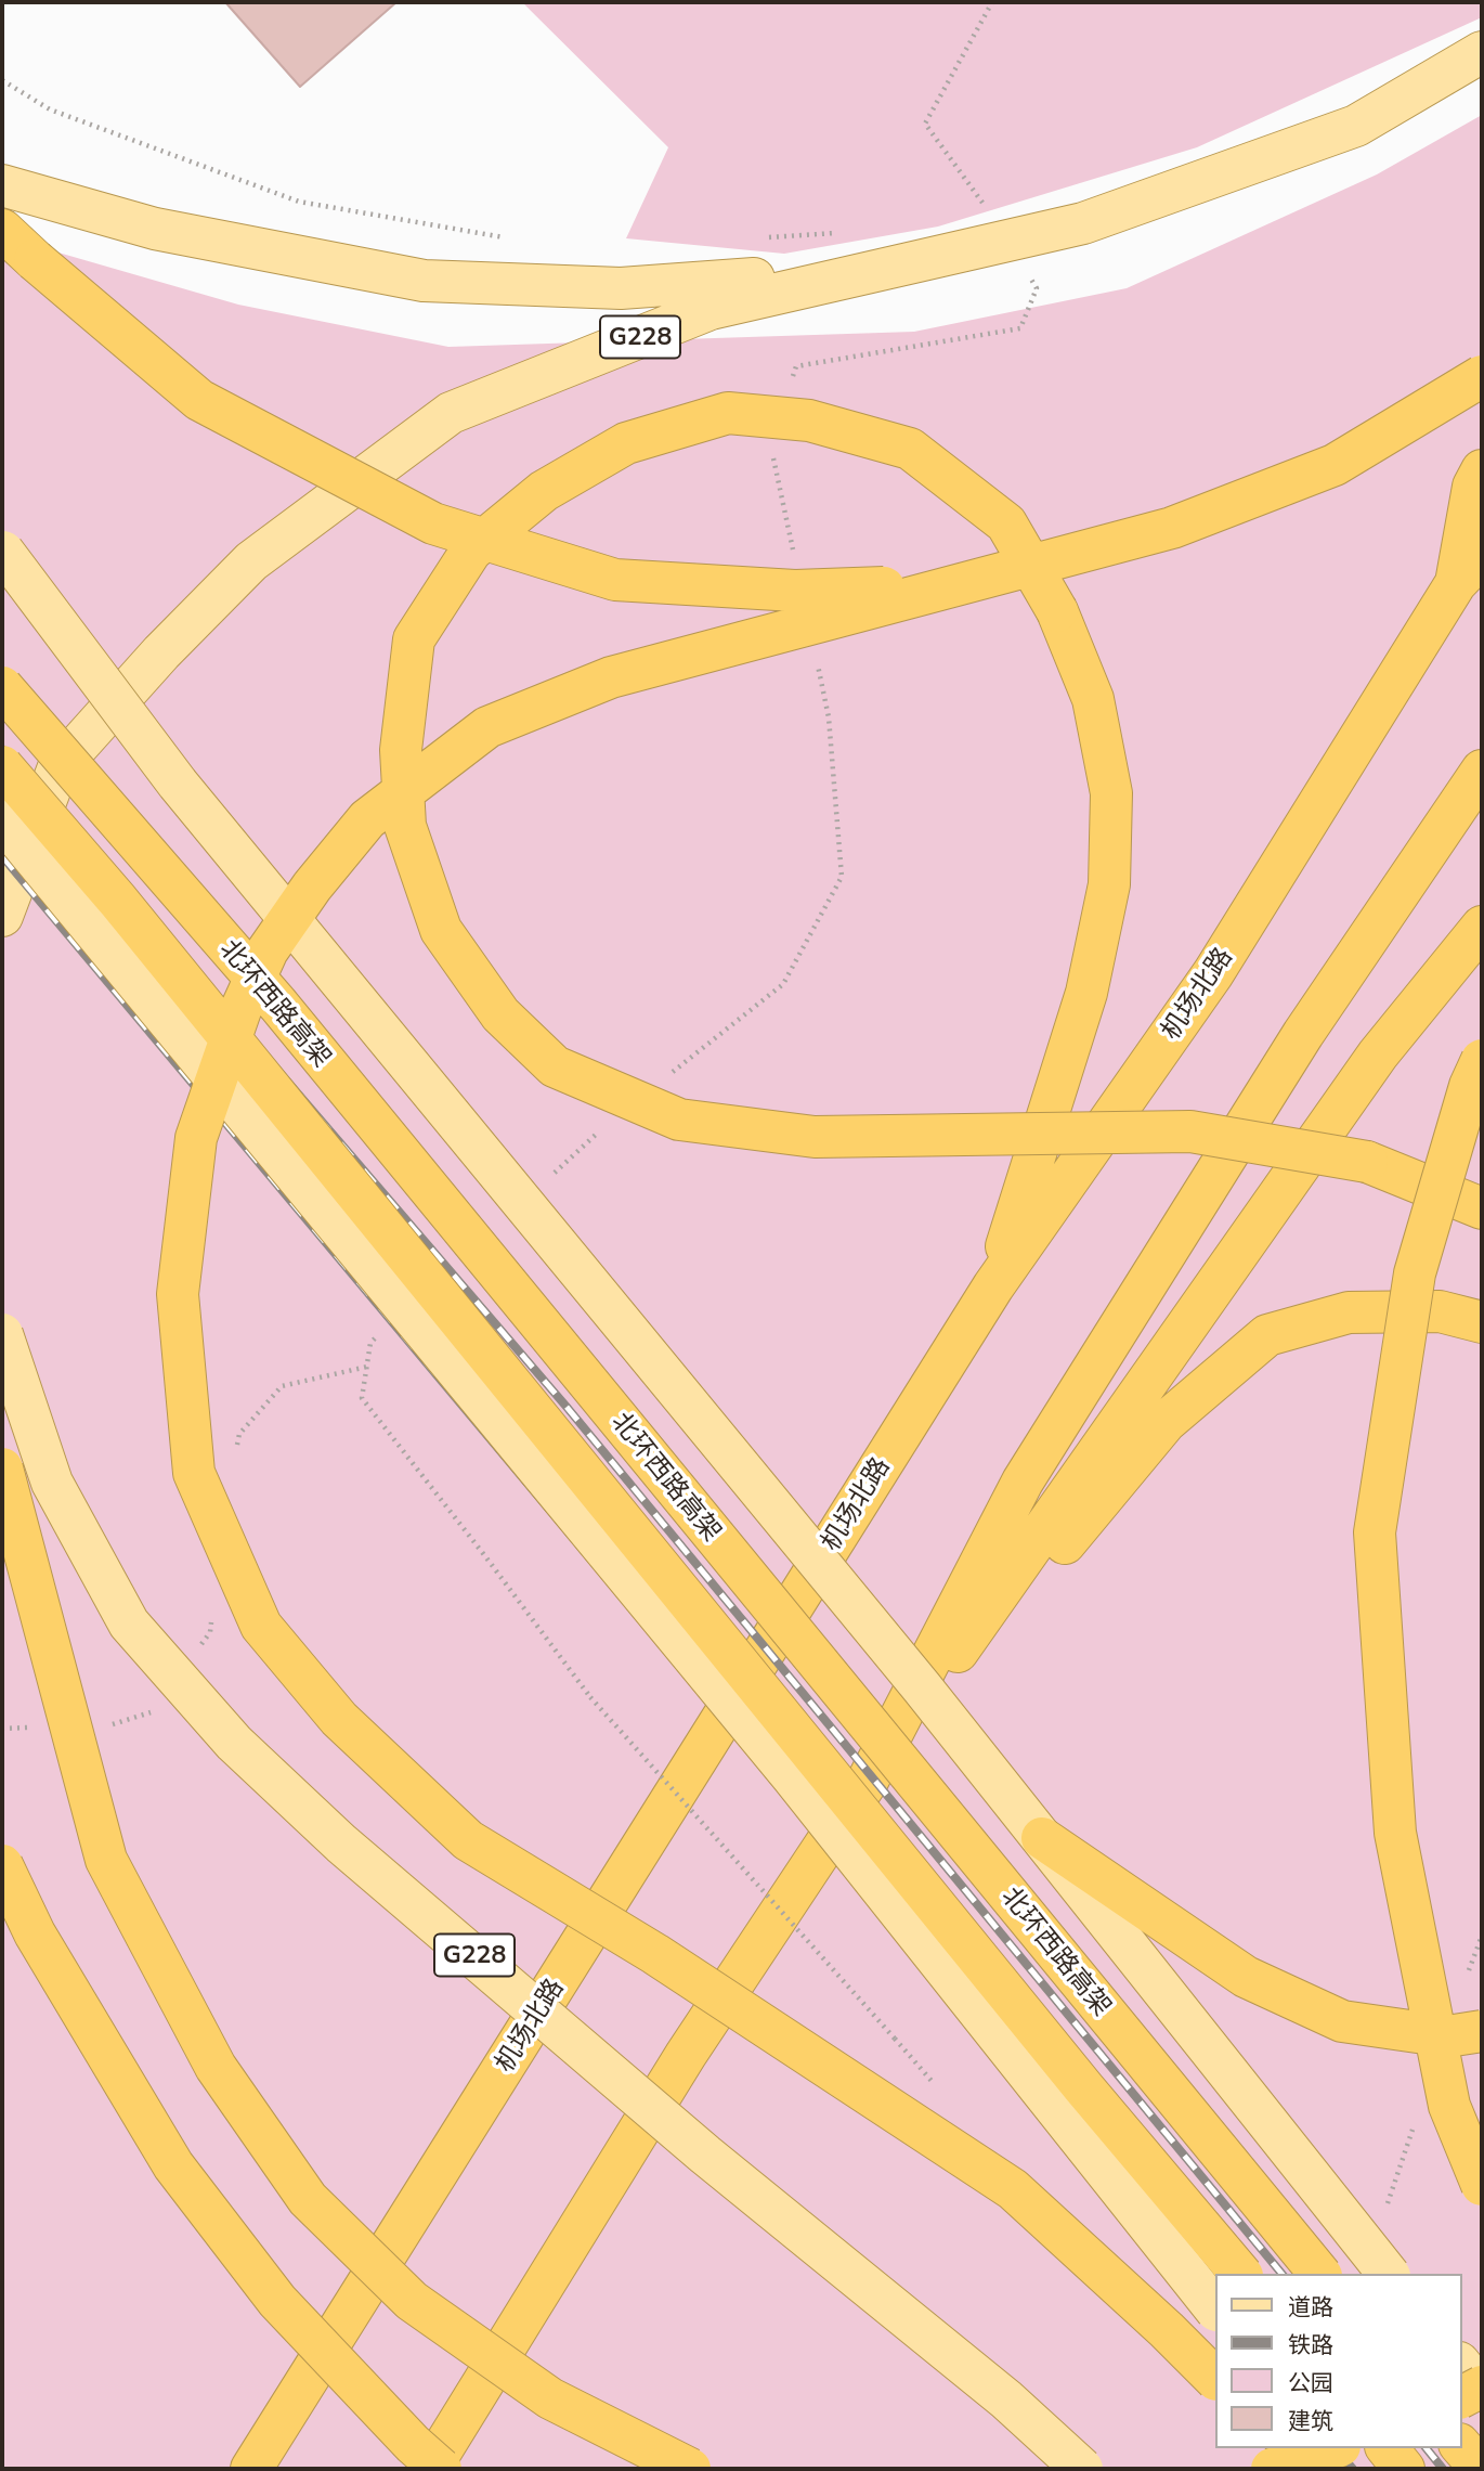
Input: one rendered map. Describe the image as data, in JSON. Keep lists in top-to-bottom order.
{
  "streets": {
    "highway": ["机场北路", "北环西路高架"],
    "main road": ["G228"]
  },
  "legend": [
    "道路",
    "铁路",
    "公园",
    "建筑"
  ]
}
